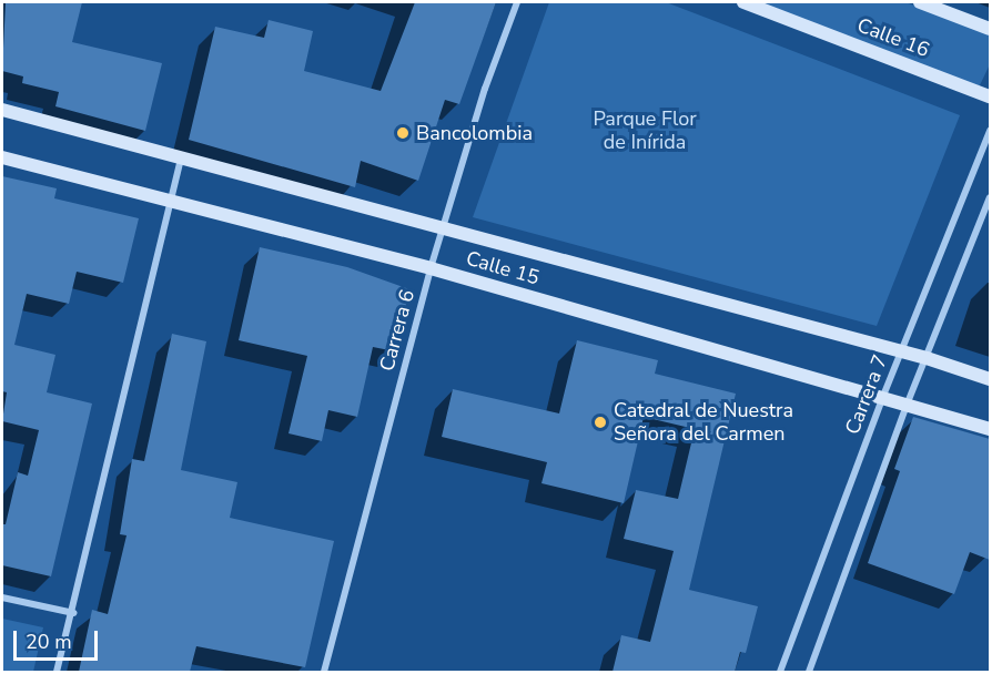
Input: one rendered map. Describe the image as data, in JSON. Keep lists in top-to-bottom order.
{
  "streets": {
    "street": [
      "Calle 16",
      "Calle 15",
      "Carrera 6",
      "Carrera 7"
    ]
  },
  "crossings": [
    ["Calle 15", "Carrera 6"],
    ["Calle 15", "Carrera 7"]
  ],
  "parks": ["Parque Flor de Inírida"],
  "places": ["Bancolombia", "Catedral de Nuestra Señora del Carmen"],
  "scale_bar": "20 m"
}
